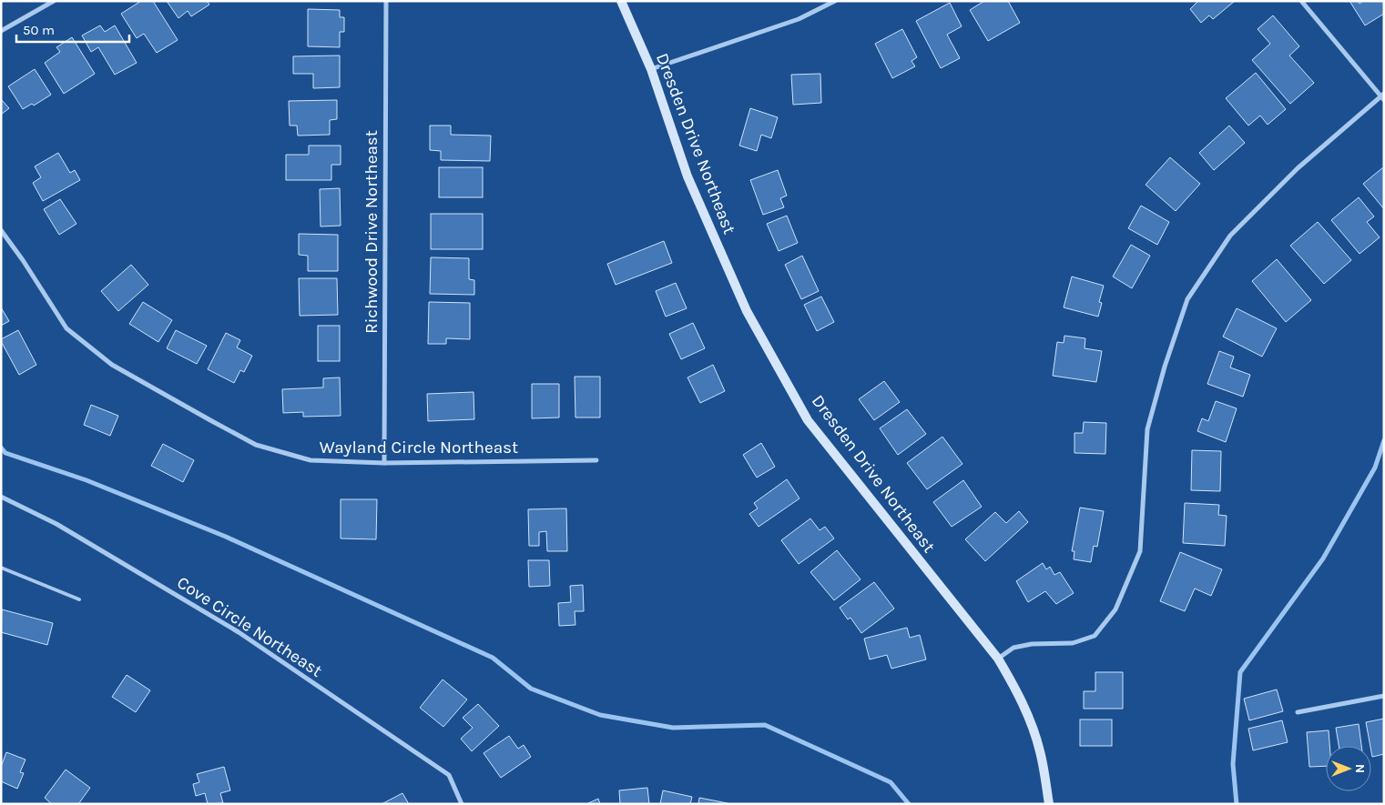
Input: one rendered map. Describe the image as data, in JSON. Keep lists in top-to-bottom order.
{
  "streets": {
    "street": [
      "Dresden Drive Northeast",
      "Richwood Drive Northeast",
      "Wayland Circle Northeast",
      "Cove Circle Northeast"
    ]
  },
  "crossings": [
    ["Richwood Drive Northeast", "Wayland Circle Northeast"]
  ],
  "scale_bar": "50 m",
  "north": "right"
}
